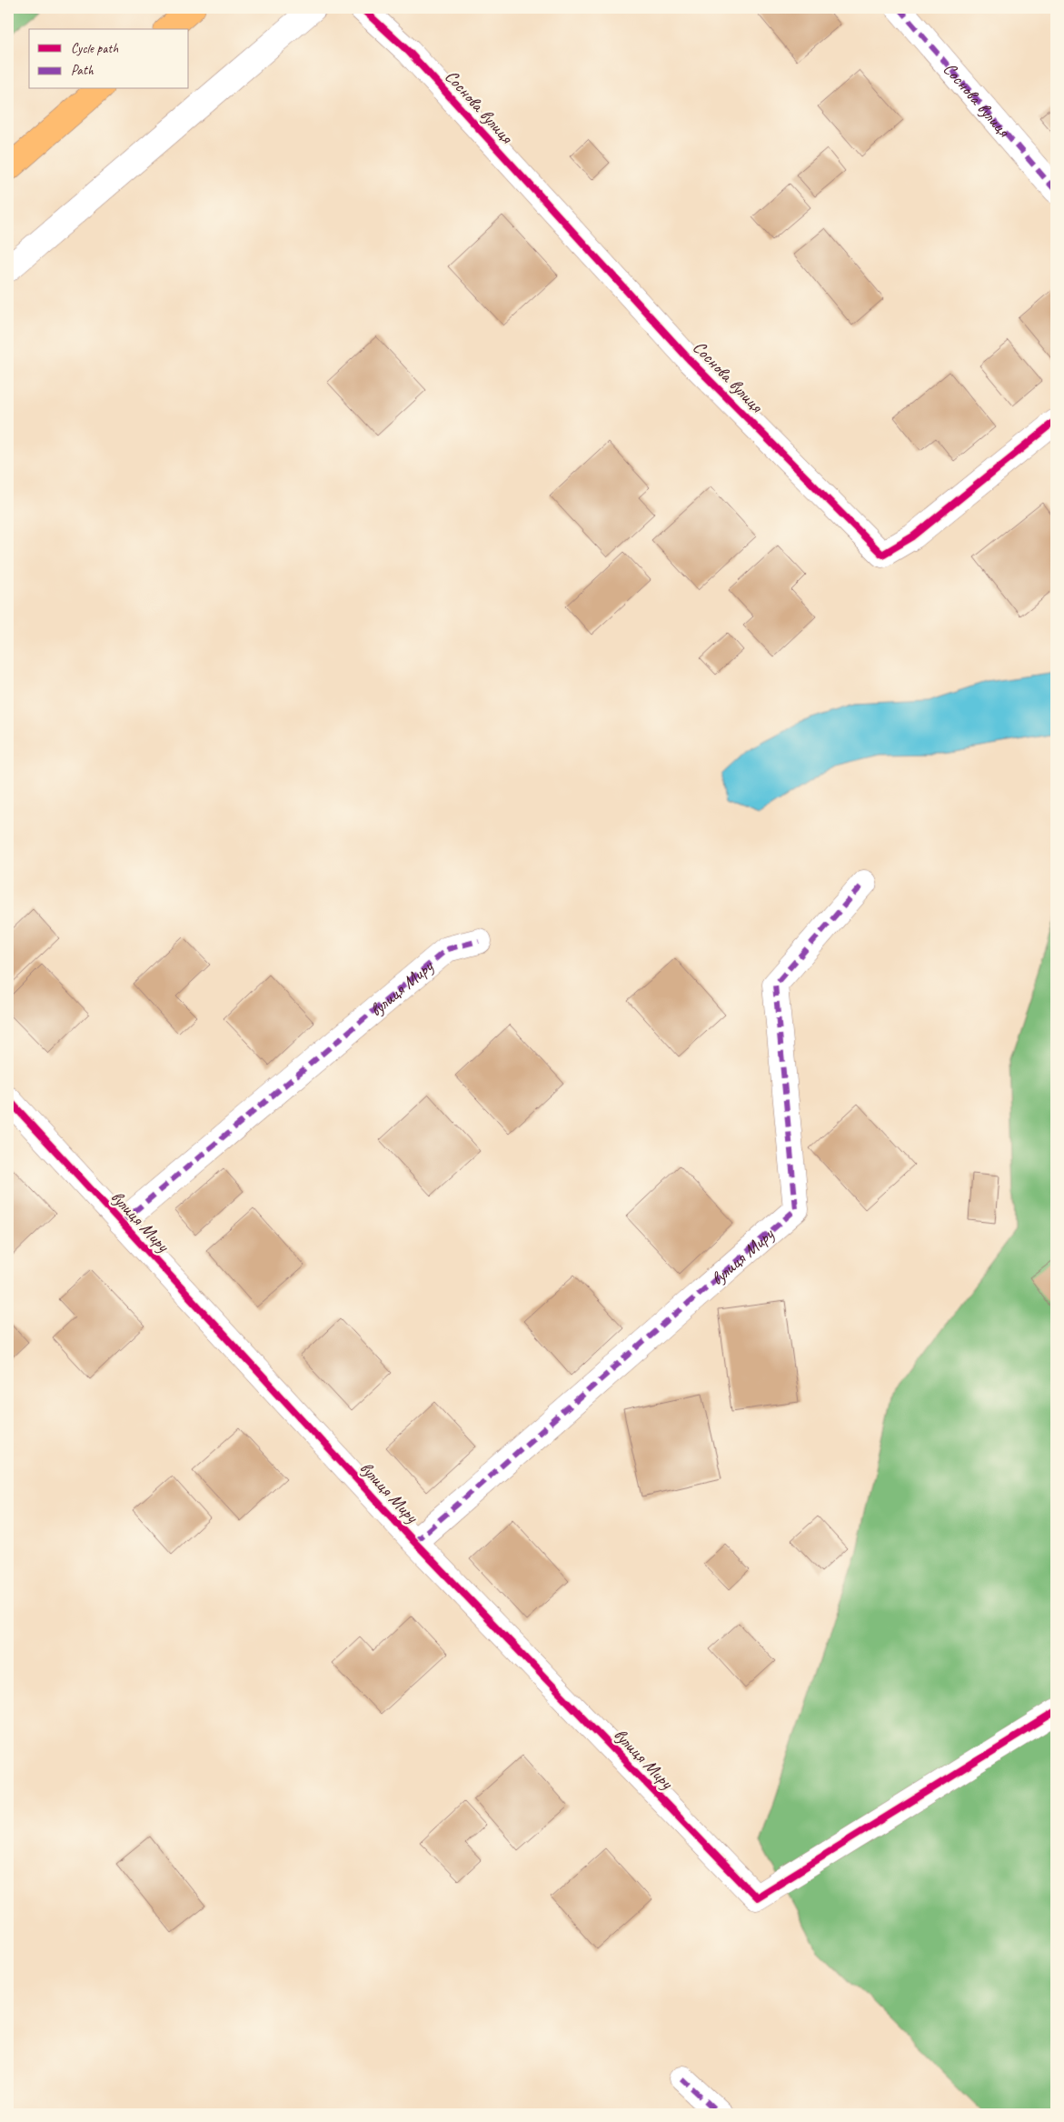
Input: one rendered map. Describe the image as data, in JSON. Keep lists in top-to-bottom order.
{
  "streets": {
    "street": ["Соснова вулиця", "вулиця Миру"]
  },
  "legend": ["Cycle path", "Path"]
}
